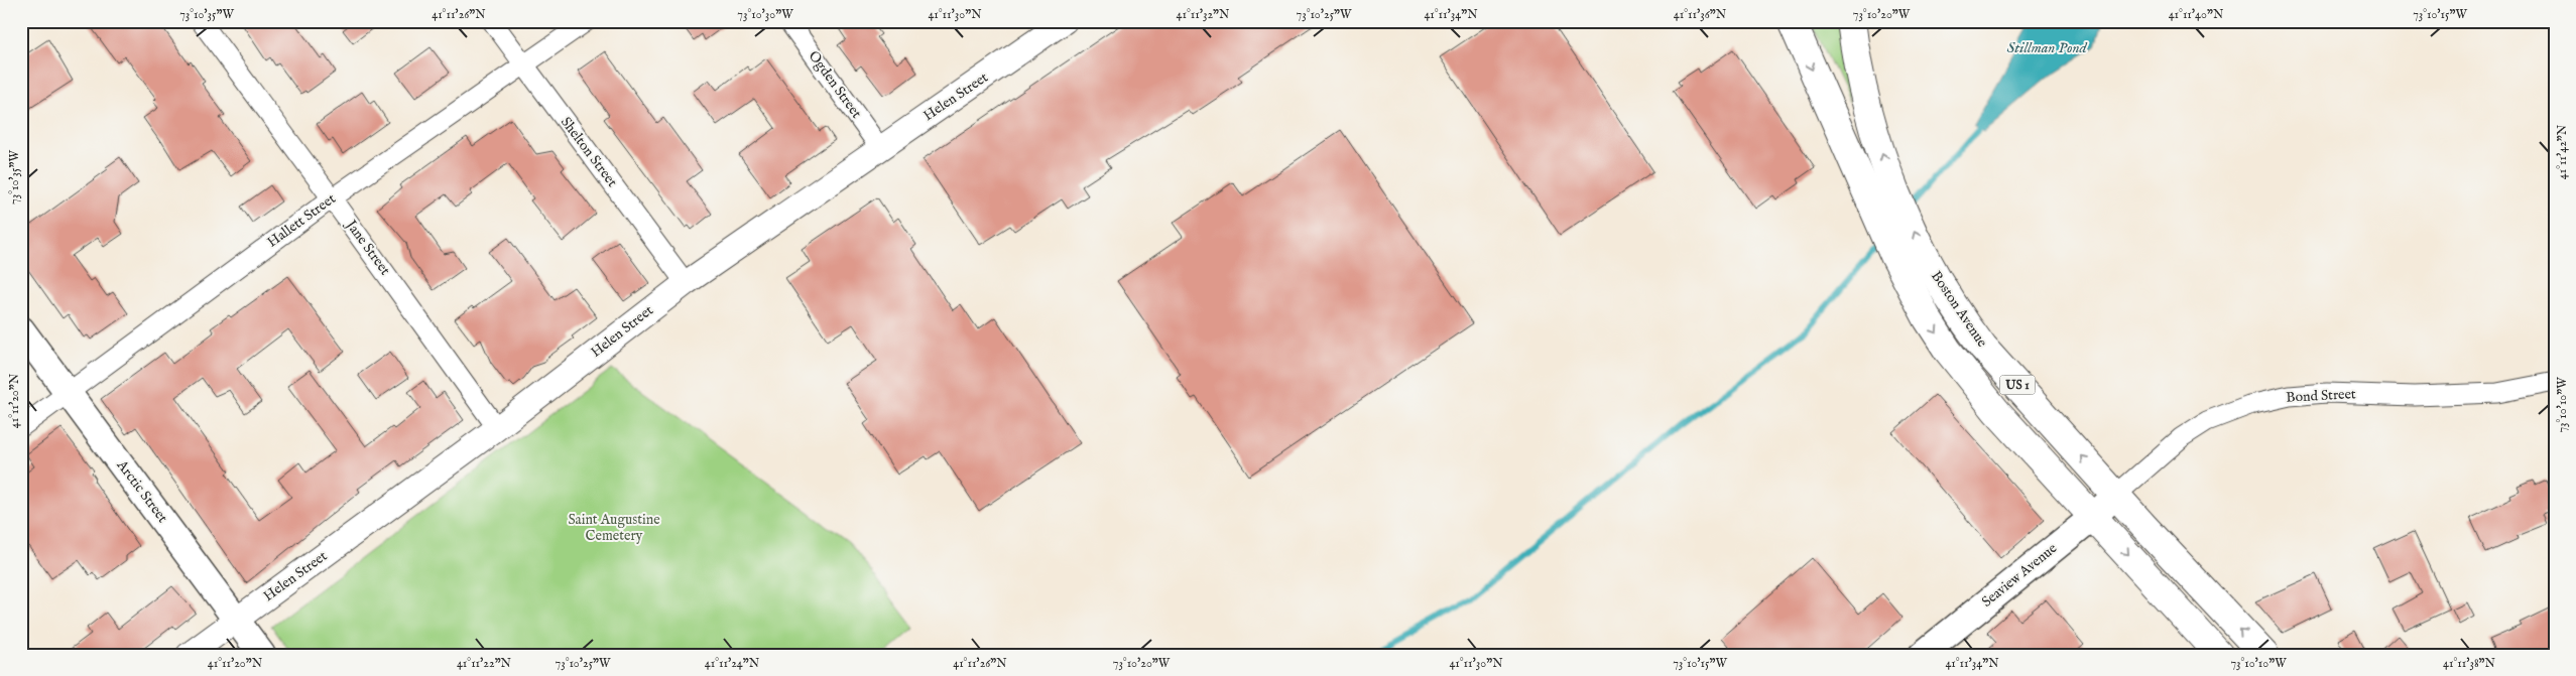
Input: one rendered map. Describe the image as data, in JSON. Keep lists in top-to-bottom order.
{
  "streets": {
    "main road": [
      "Boston Avenue",
      "US 1",
      "Arctic Street",
      "Seaview Avenue"
    ],
    "street": [
      "Ogden Street",
      "Helen Street",
      "Shelton Street",
      "Hallett Street",
      "Jane Street",
      "Bond Street"
    ]
  },
  "crossings": [
    ["Ogden Street", "Helen Street"],
    ["Helen Street", "Shelton Street"],
    ["Helen Street", "Jane Street"],
    ["Helen Street", "Arctic Street"],
    ["Shelton Street", "Hallett Street"],
    ["Hallett Street", "Jane Street"],
    ["Hallett Street", "Arctic Street"],
    ["Boston Avenue", "Bond Street"],
    ["Boston Avenue", "Seaview Avenue"],
    ["Bond Street", "Seaview Avenue"]
  ],
  "water": ["Stillman Pond"],
  "parks": ["Saint Augustine Cemetery"],
  "coordinates": [
    "73°10'35\"W",
    "41°11'26\"N",
    "73°10'30\"W",
    "41°11'30\"N",
    "41°11'32\"N",
    "73°10'25\"W",
    "41°11'34\"N",
    "41°11'36\"N",
    "73°10'20\"W",
    "41°11'40\"N",
    "73°10'15\"W",
    "41°11'42\"N",
    "41°11'20\"N",
    "73°10'10\"W",
    "41°11'22\"N",
    "41°11'24\"N",
    "41°11'38\"N"
  ]
}
